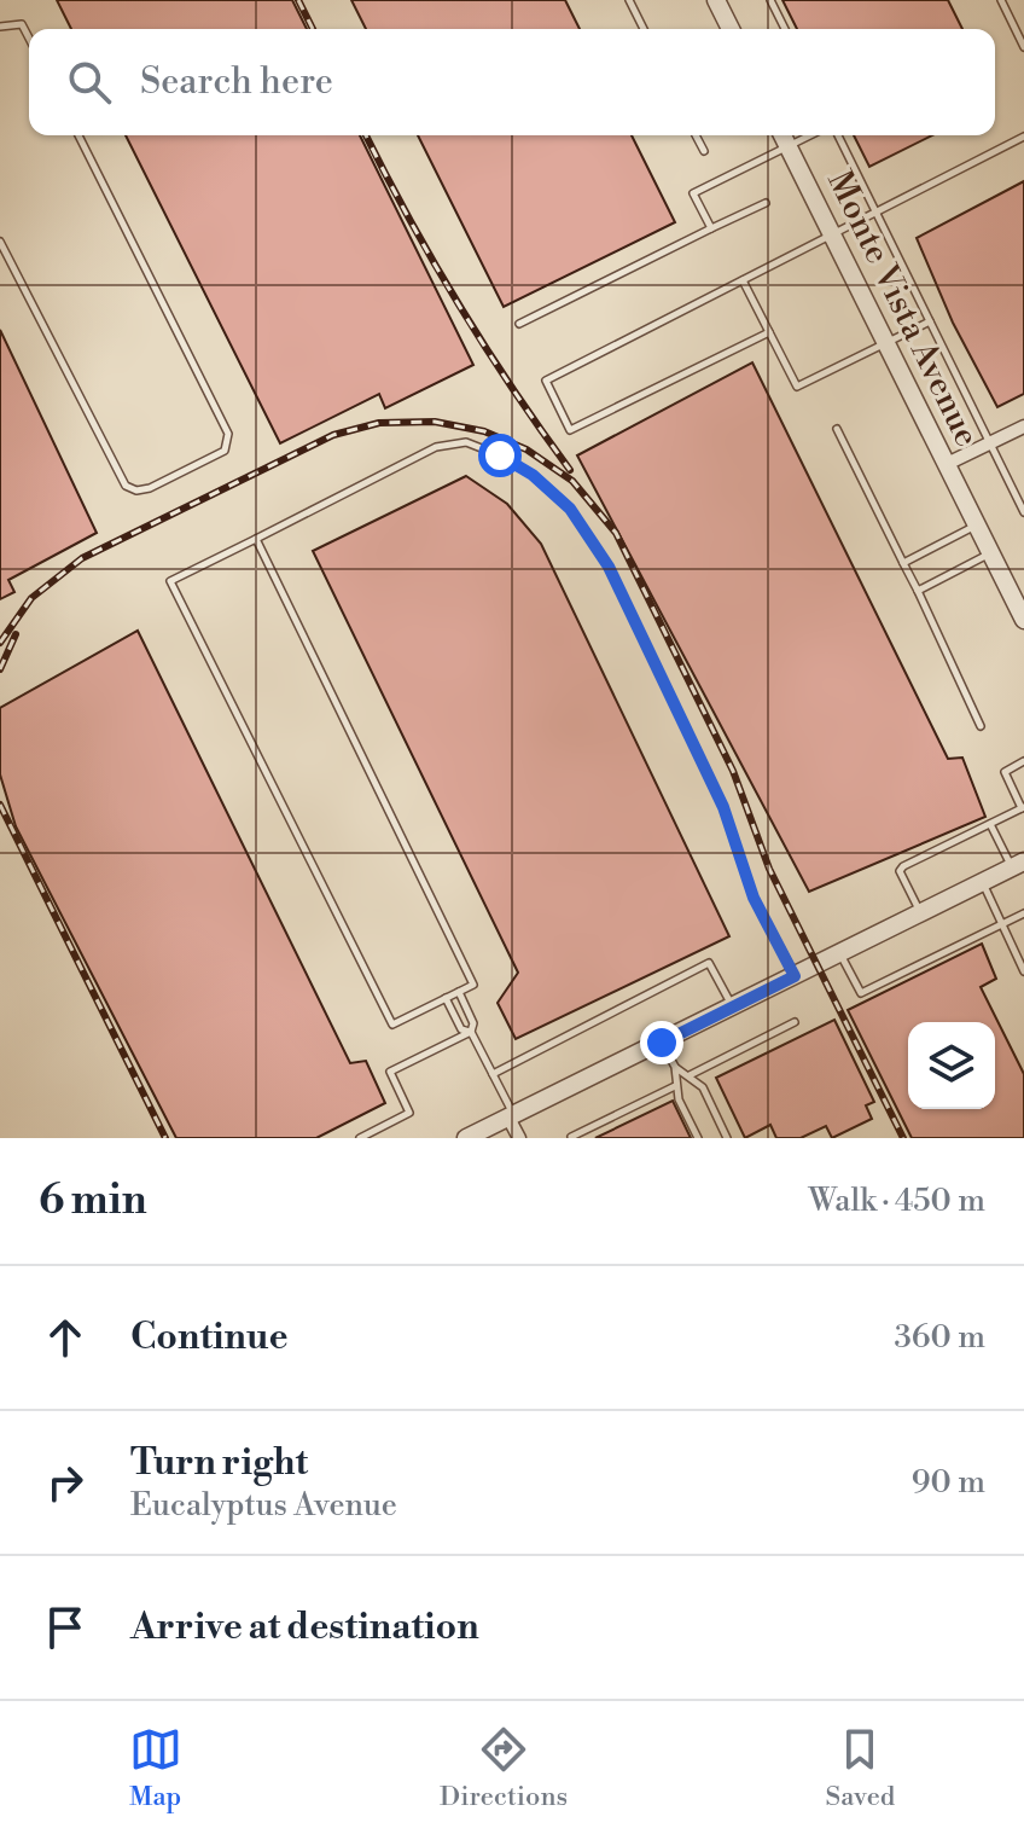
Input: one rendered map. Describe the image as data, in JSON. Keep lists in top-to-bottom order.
{
  "streets": {
    "street": ["Monte Vista Avenue"]
  },
  "page": {
    "search": "Search here",
    "heading": ["6 min", "Walk · 450 m"],
    "list": [
      ["Continue", "360 m"],
      ["Turn right", "Eucalyptus Avenue", "90 m"],
      "Arrive at destination"
    ],
    "nav": ["Map", "Directions", "Saved"]
  }
}
